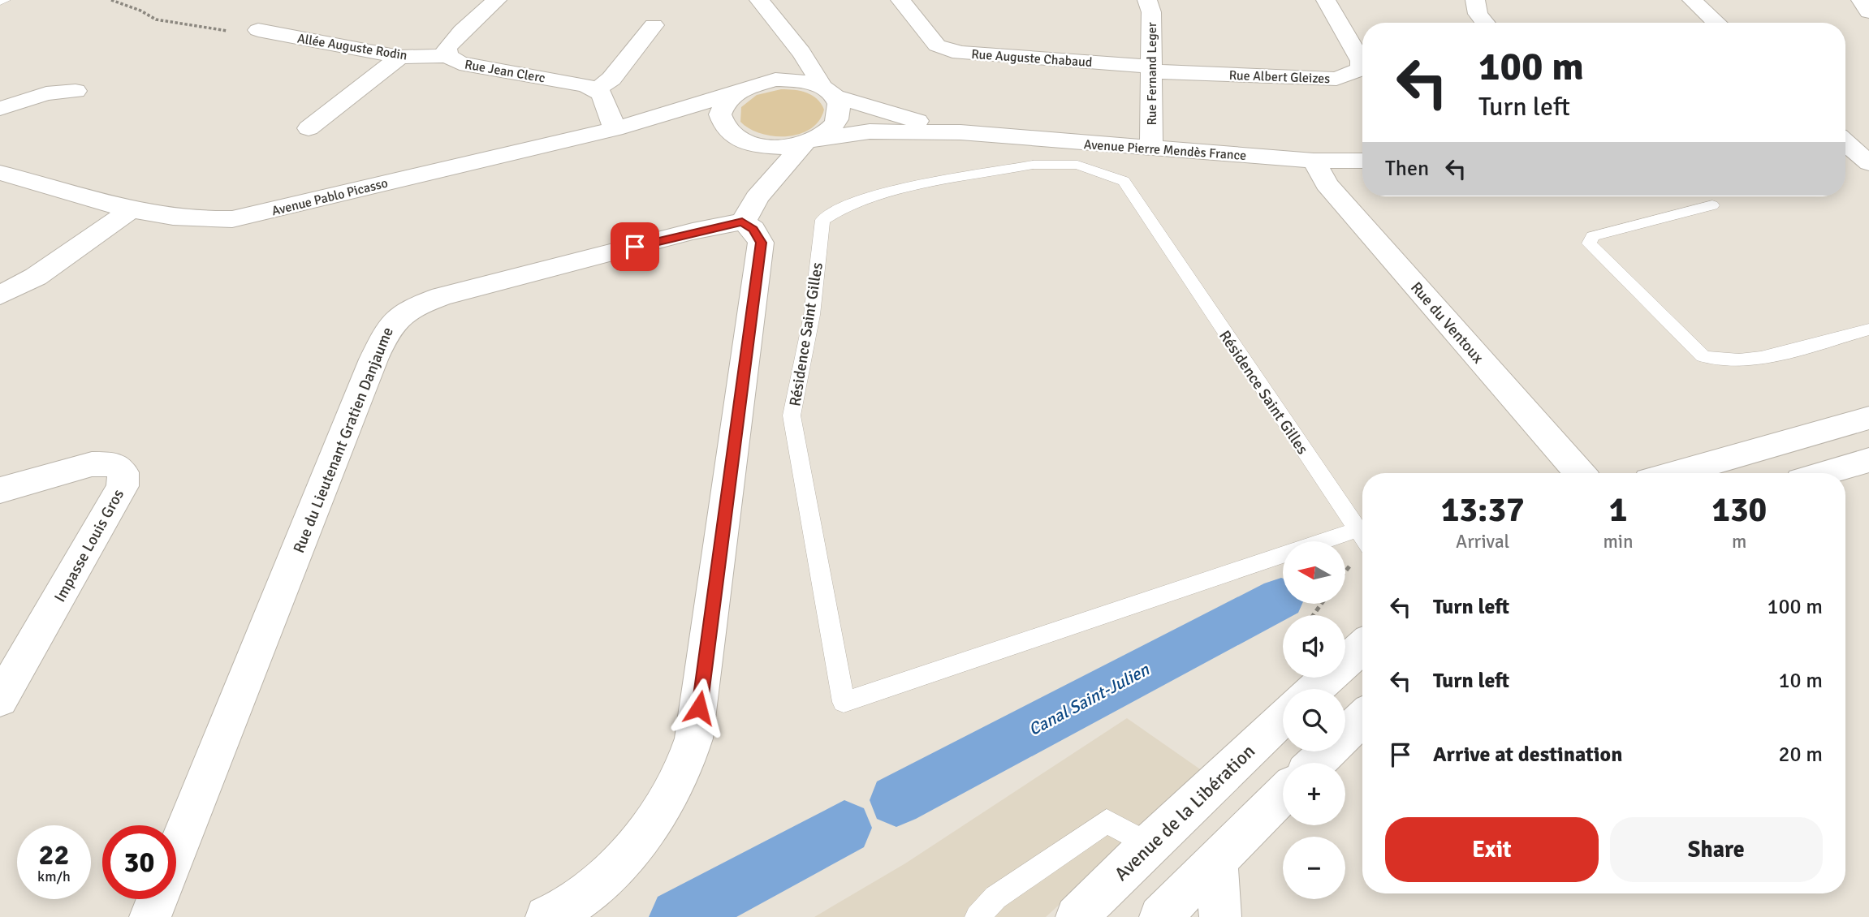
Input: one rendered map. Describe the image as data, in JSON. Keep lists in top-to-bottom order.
{
  "streets": {
    "street": [
      "Allée Auguste Rodin",
      "Rue Auguste Chabaud",
      "Rue Jean Clerc",
      "Rue Fernand Leger",
      "Rue Albert Gleizes",
      "Avenue Pierre Mendès France",
      "Avenue Pablo Picasso",
      "Rue du Ventoux",
      "Rue du Lieutenant Gratien Danjaume",
      "Impasse Louis Gros",
      "Avenue de la Libération"
    ],
    "lane": ["Résidence Saint Gilles"]
  },
  "crossings": [
    ["Allée Auguste Rodin", "Rue Jean Clerc"],
    ["Rue Auguste Chabaud", "Rue Fernand Leger"],
    ["Rue Auguste Chabaud", "Rue Albert Gleizes"],
    ["Rue Fernand Leger", "Rue Albert Gleizes"],
    ["Rue Fernand Leger", "Avenue Pierre Mendès France"],
    ["Avenue Pierre Mendès France", "Avenue Pablo Picasso"],
    ["Avenue Pierre Mendès France", "Rue du Ventoux"]
  ],
  "water": ["Canal Saint-Julien"],
  "north": "left",
  "page": {
    "turn": ["100 m", "Turn left"],
    "then": "Then",
    "eta": [
      "13:37",
      "Arrival",
      "1",
      "min",
      "130",
      "m"
    ],
    "map_buttons": ["+", "−"],
    "list": [
      {
        "name": "Turn left",
        "value": "100 m"
      },
      {
        "name": "Turn left",
        "value": "10 m"
      },
      {
        "name": "Arrive at destination",
        "value": "20 m"
      }
    ],
    "buttons": ["Exit", "Share"],
    "speed": "22 km/h",
    "limit": "30"
  }
}
